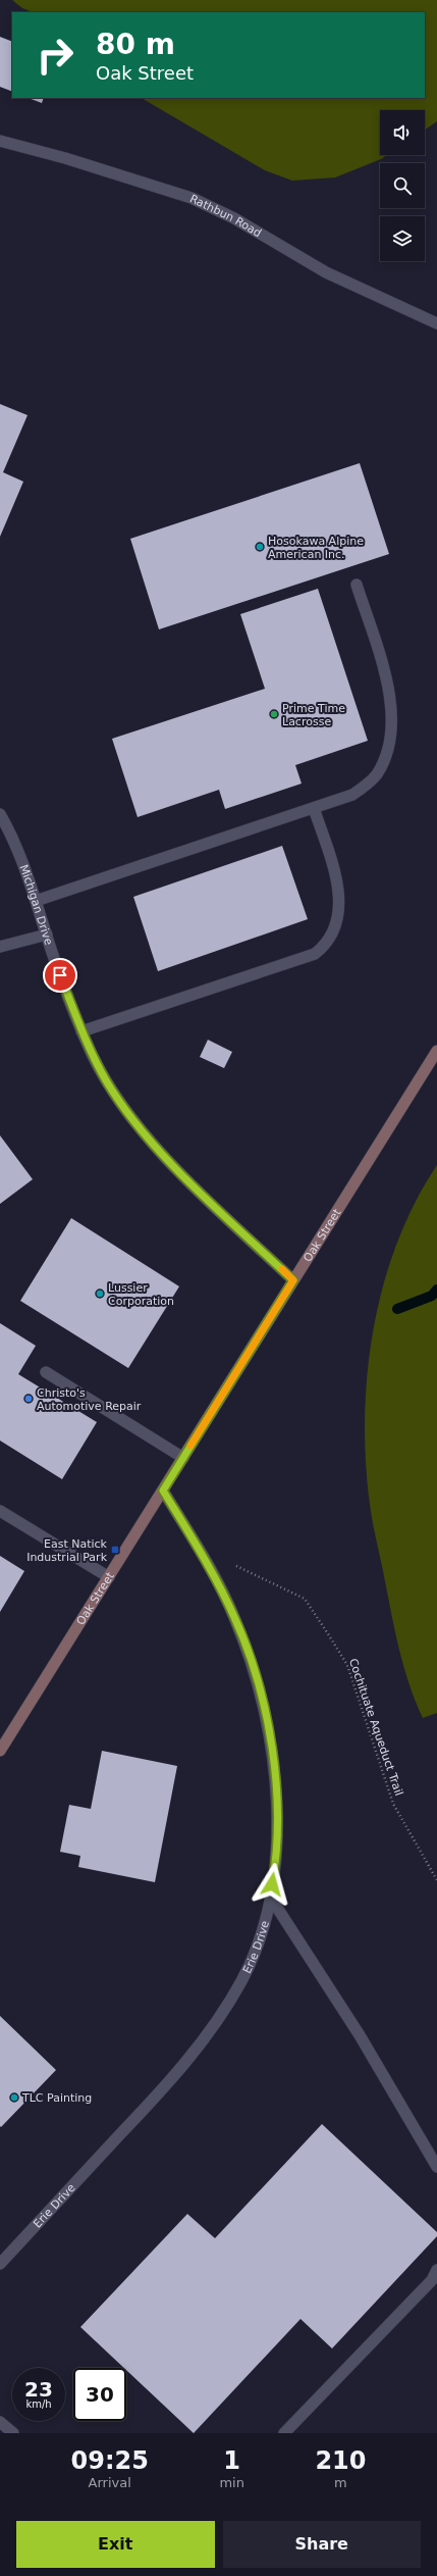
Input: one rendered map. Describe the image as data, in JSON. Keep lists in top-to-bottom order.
{
  "streets": {
    "main road": ["Oak Street"],
    "street": ["Rathbun Road", "Michigan Drive", "Erie Drive"],
    "path": ["Cochituate Aqueduct Trail"]
  },
  "crossings": [
    ["Michigan Drive", "Oak Street"],
    ["Oak Street", "Erie Drive"],
    ["Cochituate Aqueduct Trail", "Erie Drive"]
  ],
  "places": {
    "other": [
      "Hosokawa Alpine American Inc.",
      "Prime Time Lacrosse",
      "Lussier Corporation",
      "Christo's Automotive Repair",
      "TLC Painting"
    ],
    "transit": ["East Natick Industrial Park"]
  },
  "page": {
    "turn": ["80 m", "Oak Street"],
    "speed": "23 km/h",
    "limit": "30",
    "eta": [
      "09:25",
      "Arrival",
      "1",
      "min",
      "210",
      "m"
    ],
    "buttons": ["Exit", "Share"]
  }
}
